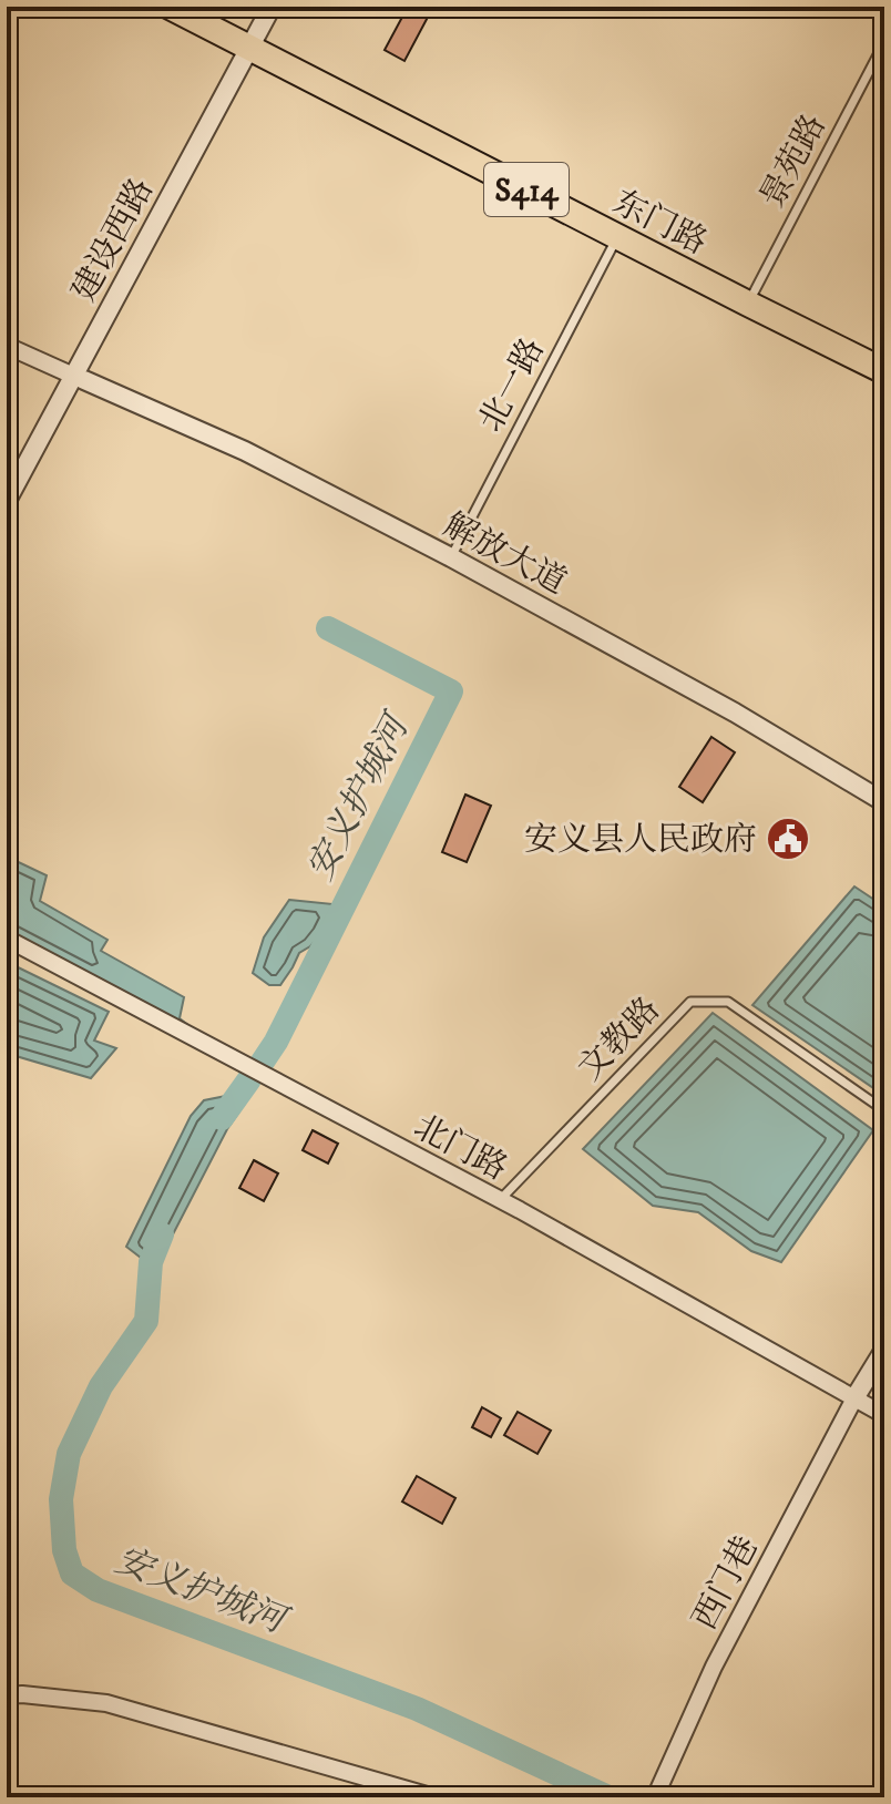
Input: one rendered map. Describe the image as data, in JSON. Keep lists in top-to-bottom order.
{
  "streets": {
    "main road": ["S414", "东门路"],
    "street": [
      "建设西路",
      "解放大道",
      "北门路",
      "西门巷"
    ],
    "lane": ["景苑路", "北一路", "文教路"]
  },
  "crossings": [
    ["景苑路", "东门路"],
    ["东门路", "建设西路"],
    ["东门路", "北一路"],
    ["建设西路", "解放大道"],
    ["北一路", "解放大道"],
    ["文教路", "北门路"],
    ["北门路", "西门巷"]
  ],
  "water": ["安义护城河"],
  "places": {
    "public building": ["安义县人民政府"]
  }
}
